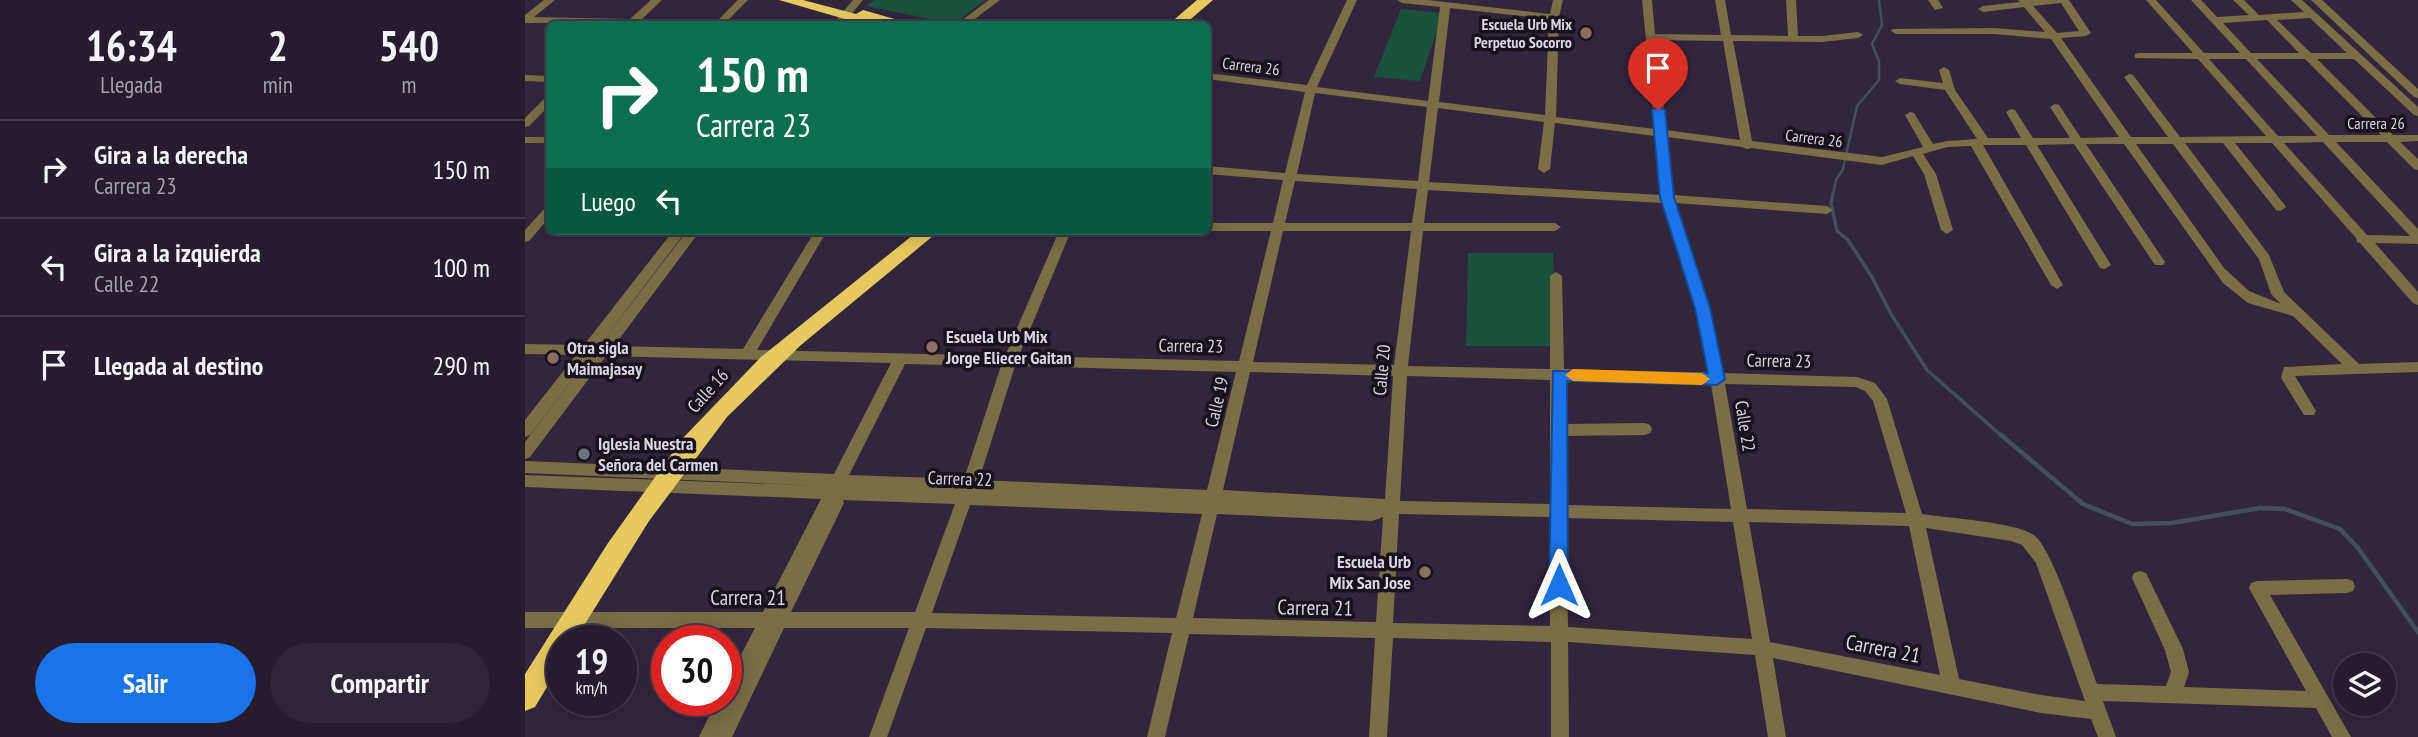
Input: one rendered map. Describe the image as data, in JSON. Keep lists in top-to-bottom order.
{
  "streets": {
    "highway": ["Calle 16"],
    "street": [
      "Carrera 26",
      "Carrera 23",
      "Calle 20",
      "Calle 19",
      "Calle 22",
      "Carrera 22",
      "Carrera 21"
    ]
  },
  "crossings": [
    ["Carrera 26", "Calle 20"],
    ["Carrera 26", "Calle 19"],
    ["Carrera 26", "Calle 22"],
    ["Carrera 23", "Calle 20"],
    ["Carrera 23", "Calle 16"],
    ["Carrera 23", "Calle 19"],
    ["Carrera 23", "Calle 22"],
    ["Carrera 23", "Carrera 22"],
    ["Calle 20", "Carrera 22"],
    ["Calle 20", "Carrera 21"],
    ["Calle 16", "Carrera 22"],
    ["Calle 16", "Carrera 21"],
    ["Calle 19", "Carrera 22"],
    ["Calle 19", "Carrera 21"],
    ["Calle 22", "Carrera 22"],
    ["Calle 22", "Carrera 21"]
  ],
  "places": [
    "Escuela Urb Mix Perpetuo Socorro",
    "Escuela Urb Mix Jorge Eliecer Gaitan",
    "Otra sigla Maimajasay",
    "Iglesia Nuestra Señora del Carmen",
    "Escuela Urb Mix San Jose"
  ],
  "page": {
    "eta": [
      "16:34",
      "Llegada",
      "2",
      "min",
      "540",
      "m"
    ],
    "turn": ["150 m", "Carrera 23"],
    "list": [
      {
        "name": "Gira a la derecha",
        "note": "Carrera 23",
        "value": "150 m"
      },
      {
        "name": "Gira a la izquierda",
        "note": "Calle 22",
        "value": "100 m"
      },
      {
        "name": "Llegada al destino",
        "value": "290 m"
      }
    ],
    "then": "Luego",
    "speed": "19 km/h",
    "limit": "30",
    "buttons": ["Salir", "Compartir"]
  }
}
